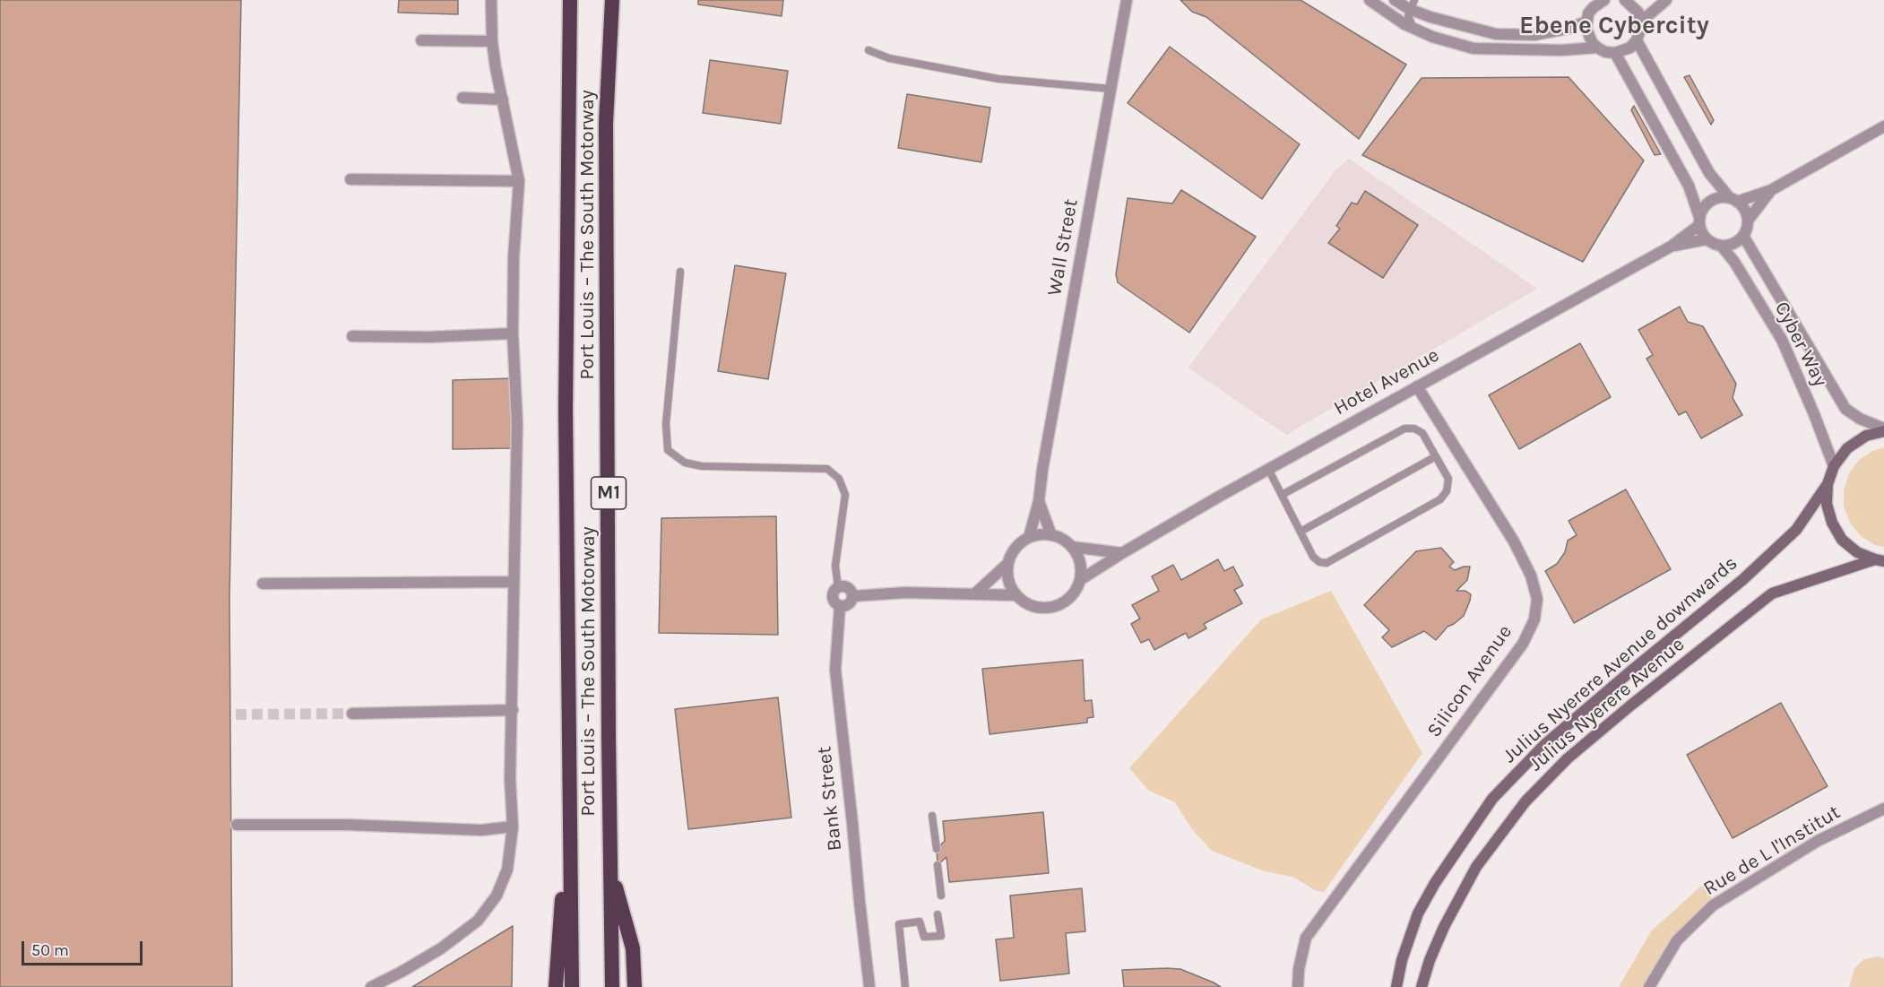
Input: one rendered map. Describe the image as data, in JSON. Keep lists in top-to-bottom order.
{
  "streets": {
    "highway": ["Port Louis – The South Motorway", "M1"],
    "main road": ["Julius Nyerere Avenue downwards", "Julius Nyerere Avenue"],
    "street": [
      "Wall Street",
      "Cyber Way",
      "Hotel Avenue",
      "Silicon Avenue",
      "Bank Street",
      "Rue de L l'Institut"
    ]
  },
  "crossings": [
    ["Wall Street", "Hotel Avenue"],
    ["Cyber Way", "Hotel Avenue"],
    ["Hotel Avenue", "Silicon Avenue"]
  ],
  "districts": ["Ebene Cybercity"],
  "scale_bar": "50 m"
}
